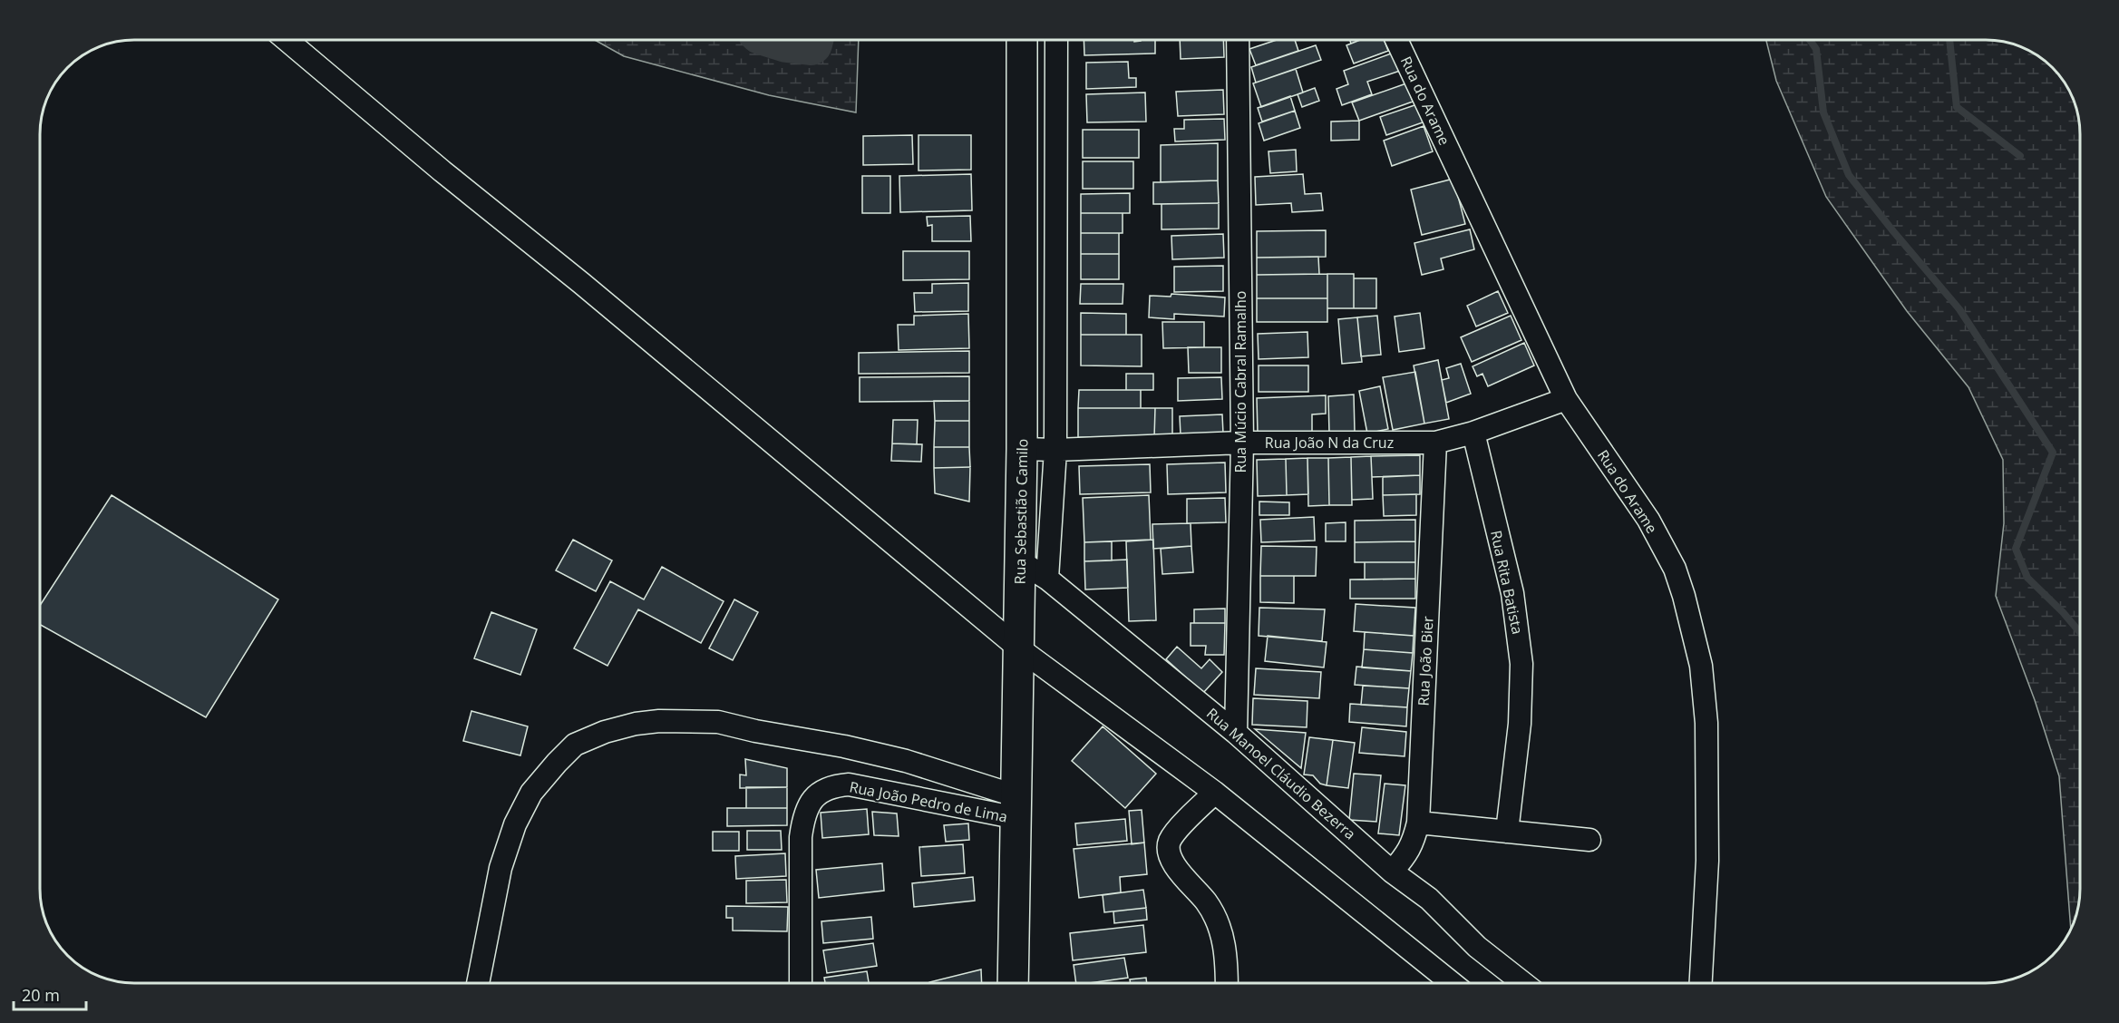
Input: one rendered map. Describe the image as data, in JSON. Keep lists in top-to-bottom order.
{
  "streets": {
    "main road": ["Rua Sebastião Camilo"],
    "street": [
      "Rua do Arame",
      "Rua Múcio Cabral Ramalho",
      "Rua João N da Cruz",
      "Rua Rita Batista",
      "Rua João Bier",
      "Rua Manoel Cláudio Bezerra",
      "Rua João Pedro de Lima"
    ]
  },
  "crossings": [
    ["Rua do Arame", "Rua João N da Cruz"],
    ["Rua Múcio Cabral Ramalho", "Rua João N da Cruz"],
    ["Rua Múcio Cabral Ramalho", "Rua Manoel Cláudio Bezerra"],
    ["Rua João N da Cruz", "Rua Sebastião Camilo"],
    ["Rua João N da Cruz", "Rua Rita Batista"],
    ["Rua João N da Cruz", "Rua João Bier"],
    ["Rua Sebastião Camilo", "Rua Manoel Cláudio Bezerra"],
    ["Rua Sebastião Camilo", "Rua João Pedro de Lima"],
    ["Rua João Bier", "Rua Manoel Cláudio Bezerra"]
  ],
  "scale_bar": "20 m"
}
